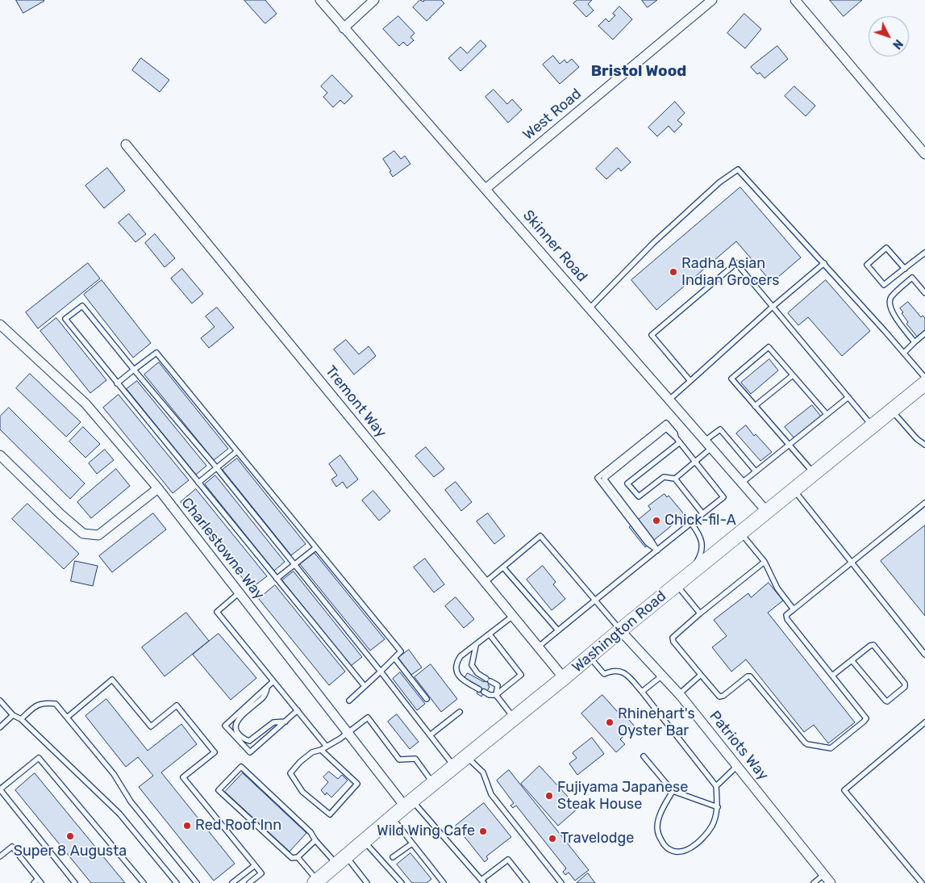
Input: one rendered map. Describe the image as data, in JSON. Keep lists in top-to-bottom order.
{
  "streets": {
    "main road": ["Washington Road"],
    "street": [
      "West Road",
      "Skinner Road",
      "Tremont Way",
      "Charlestowne Way",
      "Patriots Way"
    ]
  },
  "crossings": [
    ["West Road", "Skinner Road"],
    ["Skinner Road", "Washington Road"],
    ["Tremont Way", "Washington Road"],
    ["Charlestowne Way", "Washington Road"],
    ["Washington Road", "Patriots Way"]
  ],
  "districts": ["Bristol Wood"],
  "places": [
    "Radha Asian Indian Grocers",
    "Chick-fil-A",
    "Rhinehart's Oyster Bar",
    "Fujiyama Japanese Steak House",
    "Red Roof Inn",
    "Wild Wing Cafe",
    "Super 8 Augusta",
    "Travelodge"
  ],
  "north": "bottom right"
}
